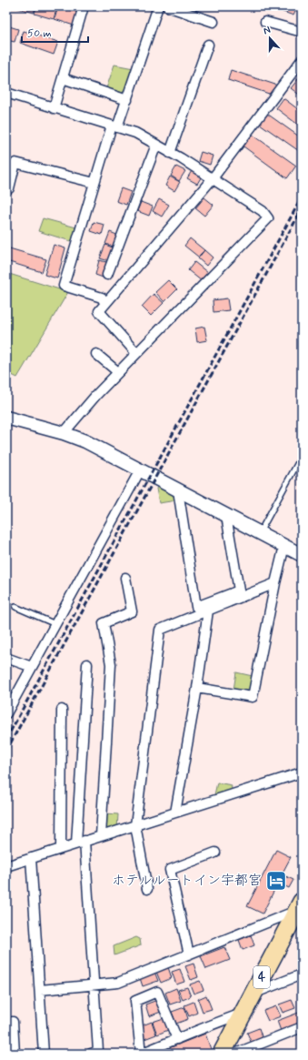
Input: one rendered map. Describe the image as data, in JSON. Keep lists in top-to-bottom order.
{
  "streets": {
    "highway": ["4"]
  },
  "places": {
    "hotel": ["ホテルルートイン宇都宮"]
  },
  "scale_bar": "50 m",
  "north": "top"
}
